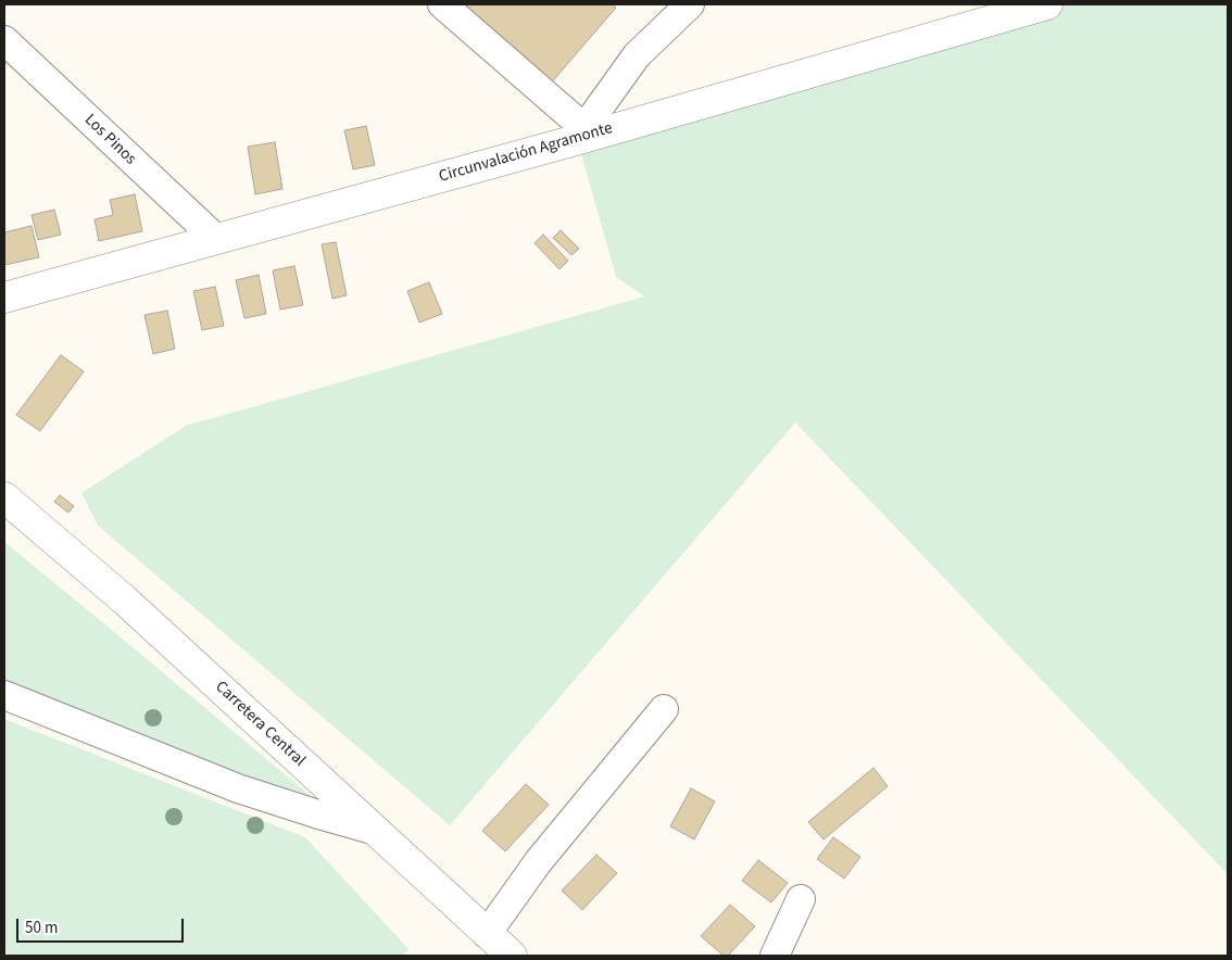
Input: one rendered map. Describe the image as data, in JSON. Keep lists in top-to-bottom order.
{
  "streets": {
    "main road": ["Circunvalación Agramonte", "Carretera Central"],
    "street": ["Los Pinos"]
  },
  "crossings": [
    ["Los Pinos", "Circunvalación Agramonte"]
  ],
  "scale_bar": "50 m"
}
